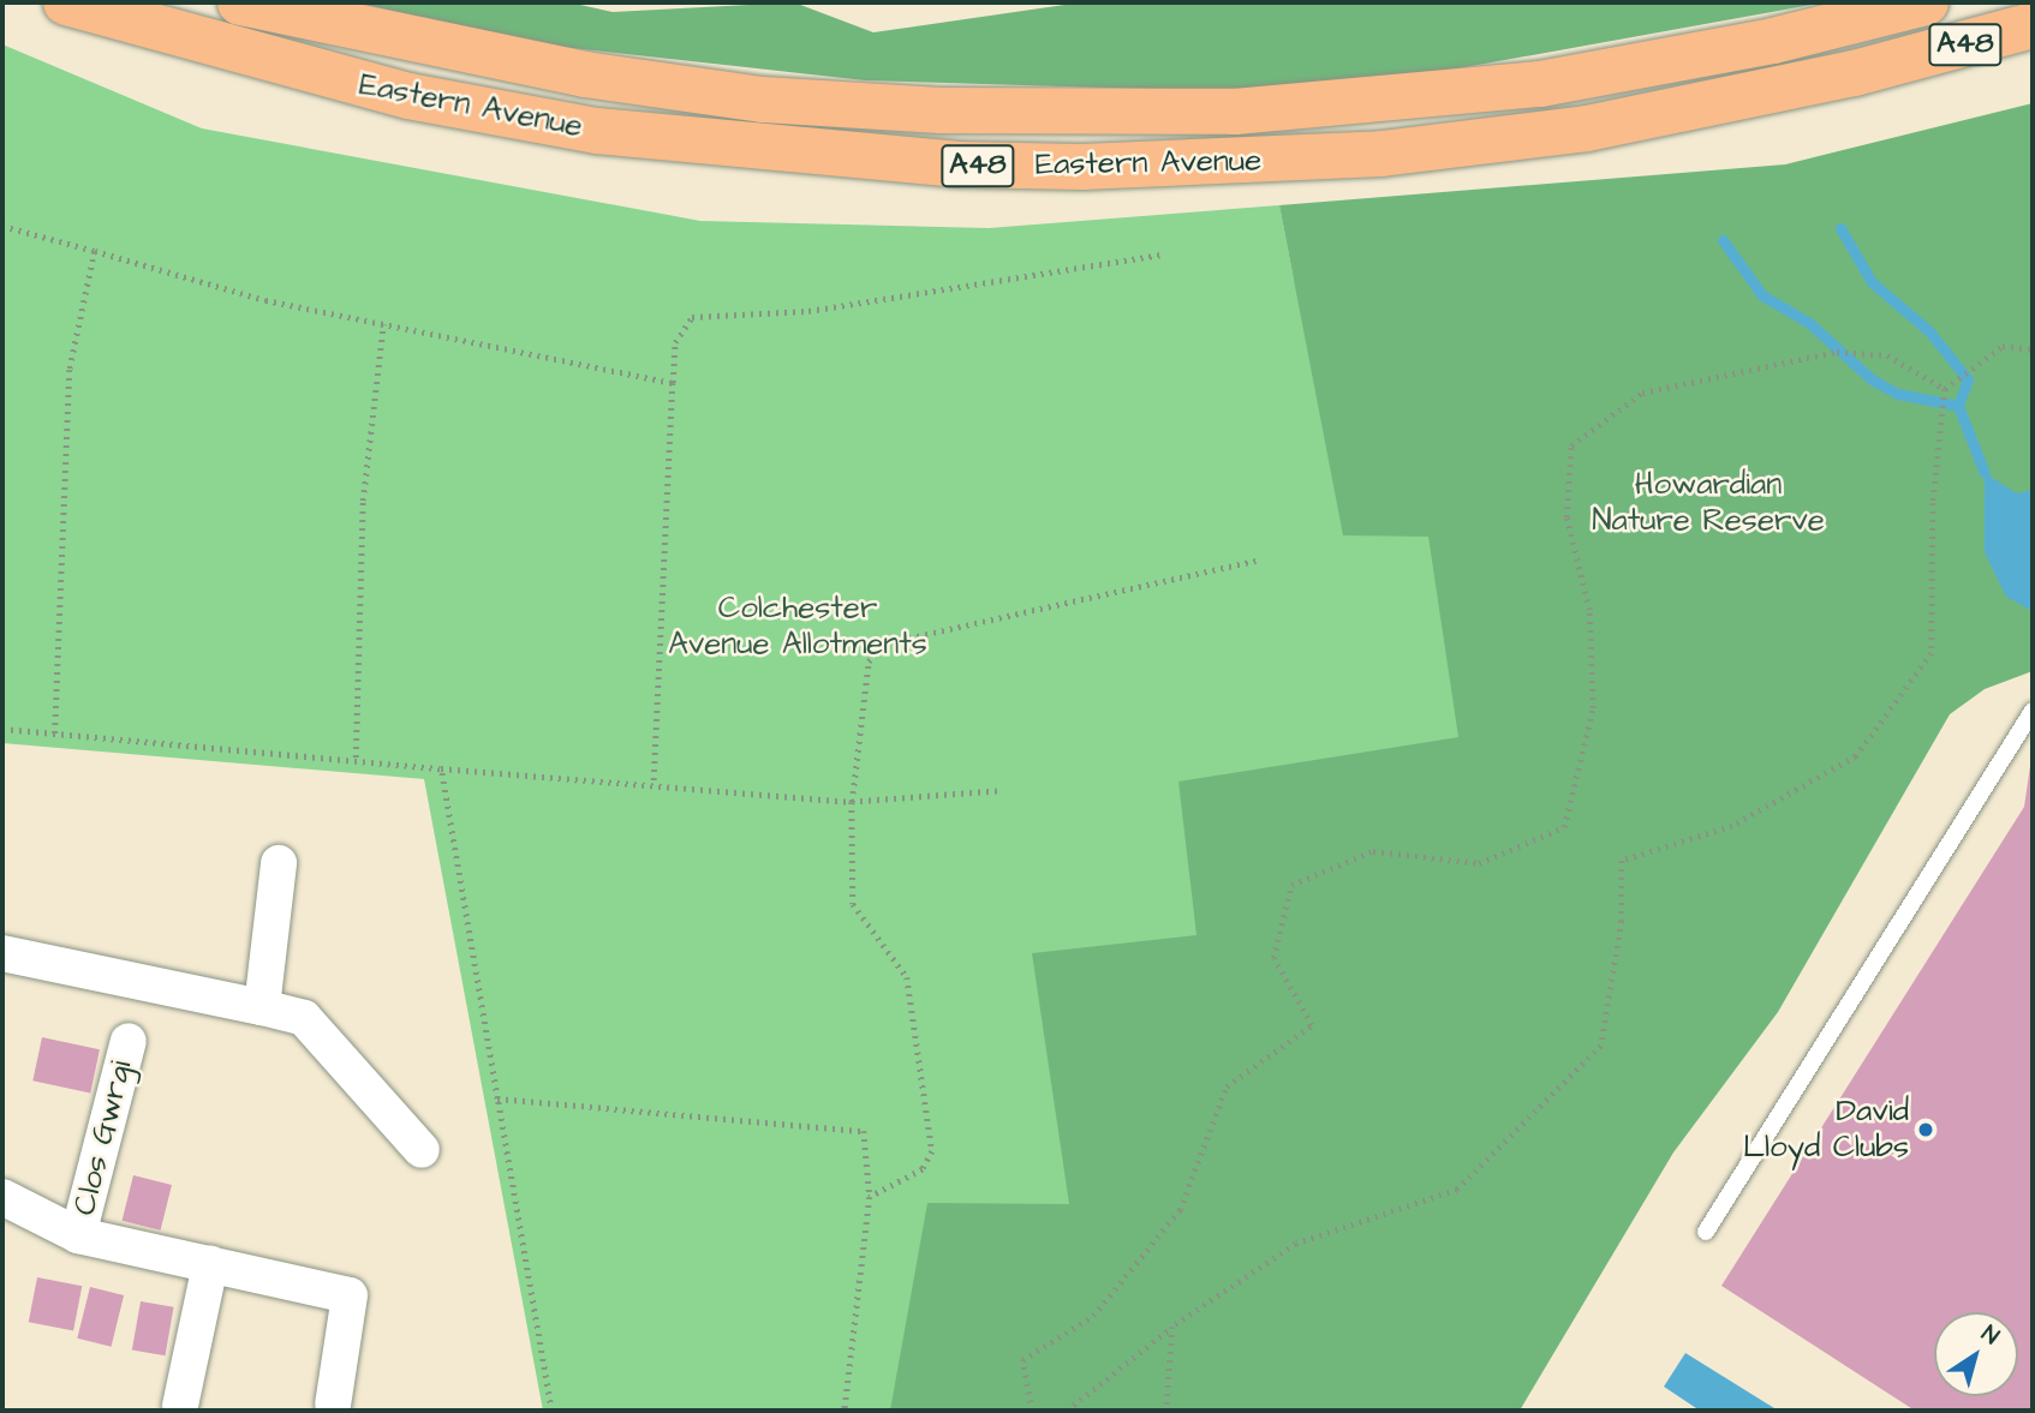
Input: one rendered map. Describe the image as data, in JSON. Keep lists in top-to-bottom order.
{
  "streets": {
    "highway": ["A48", "Eastern Avenue"],
    "street": ["Clos Gwrgi"]
  },
  "crossings": [
    ["A48", "Eastern Avenue"]
  ],
  "parks": ["Howardian Nature Reserve", "Colchester Avenue Allotments"],
  "places": ["David Lloyd Clubs"],
  "north": "top right"
}
